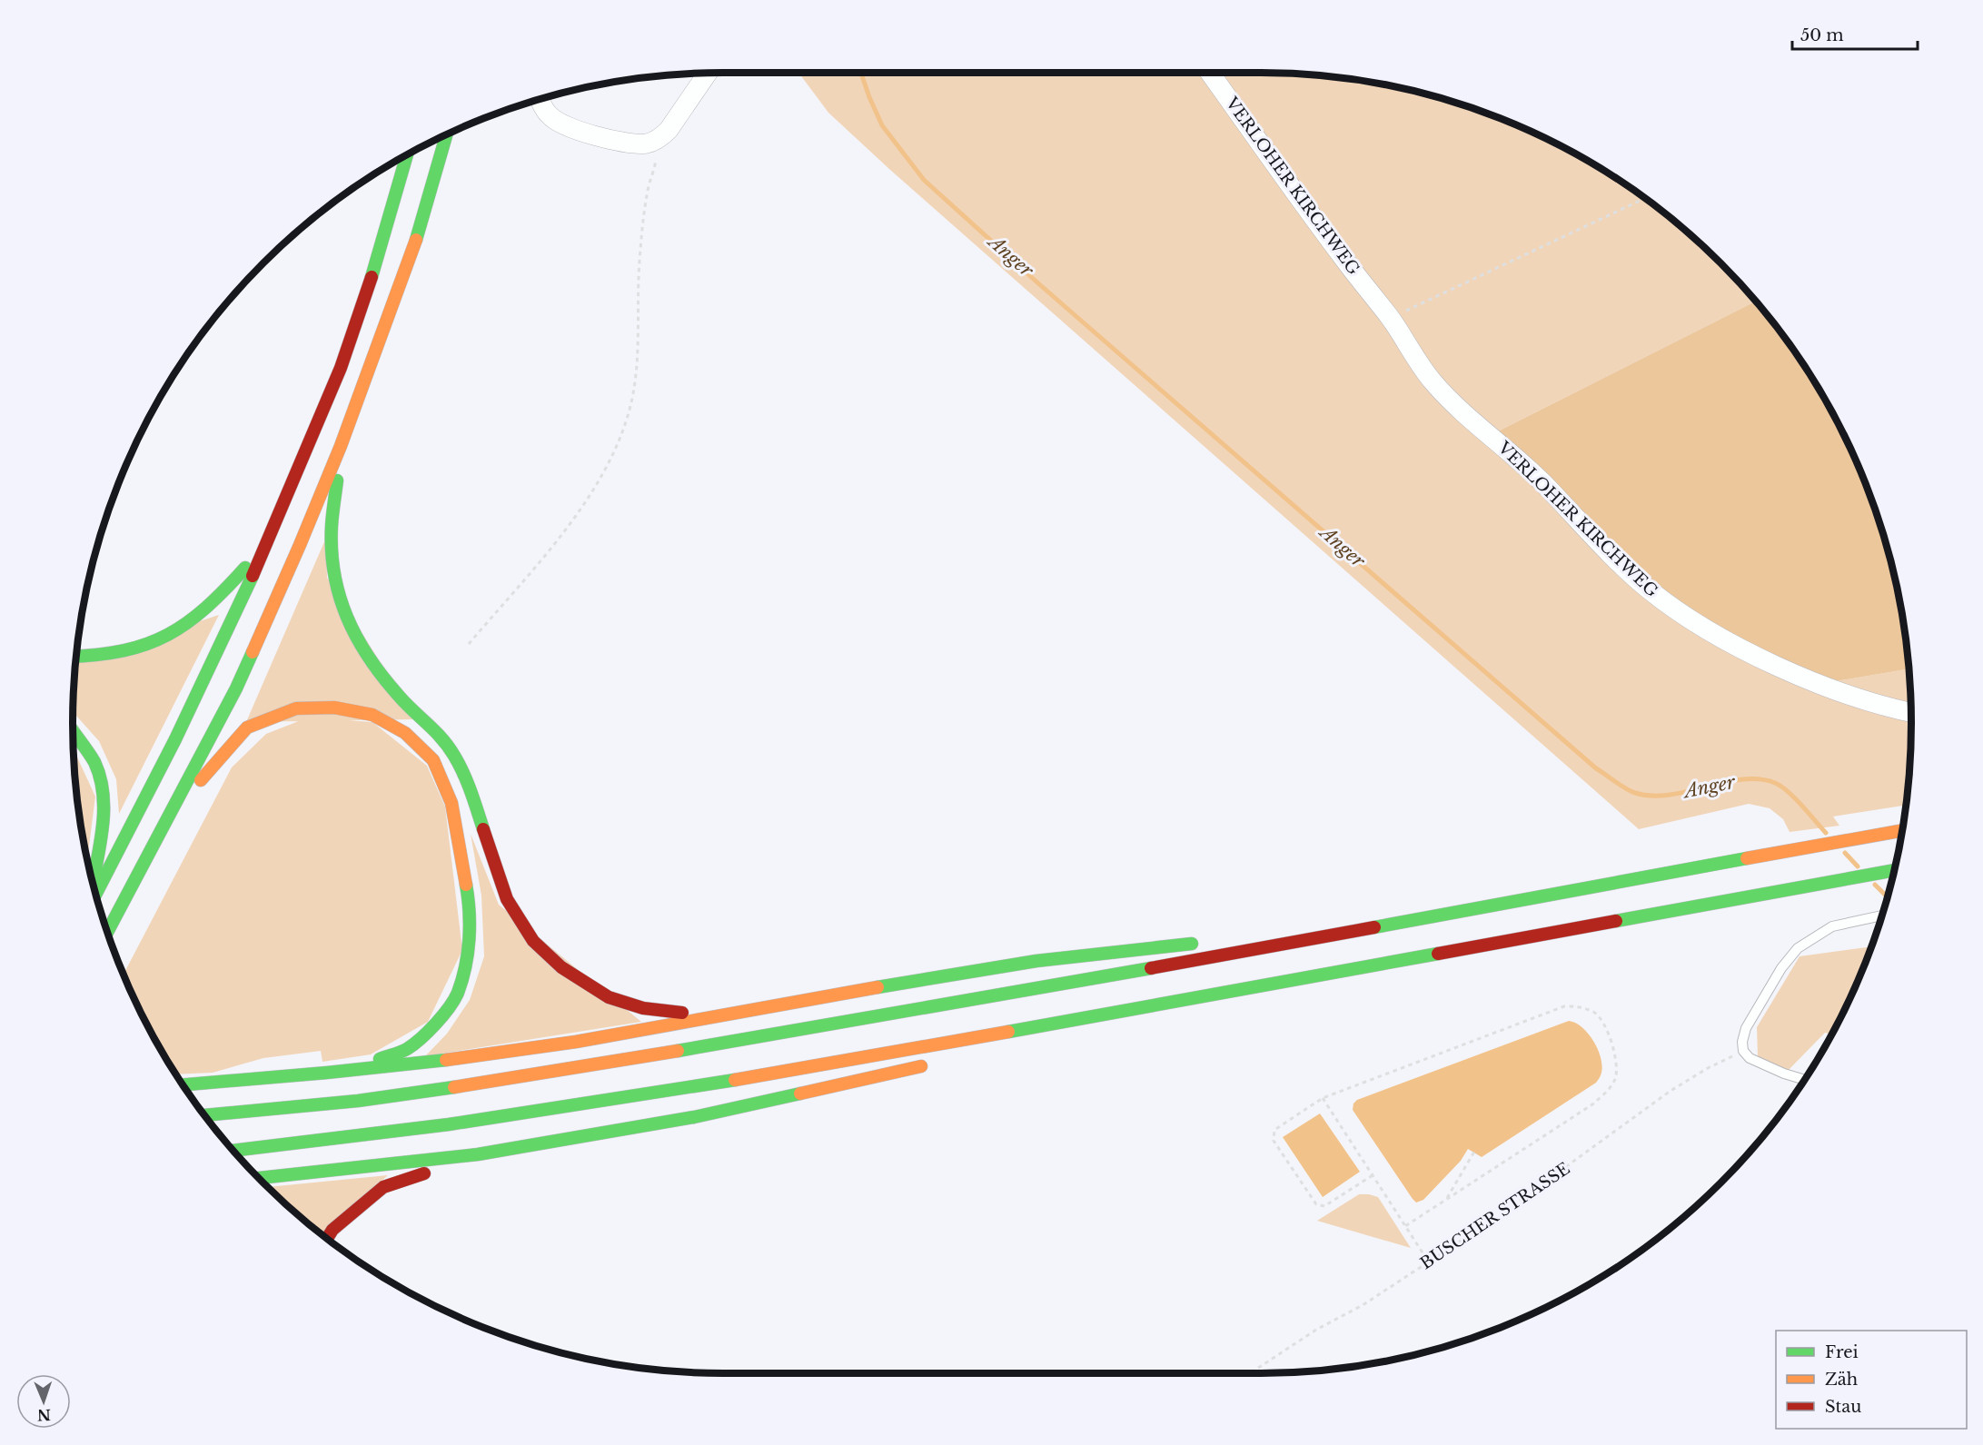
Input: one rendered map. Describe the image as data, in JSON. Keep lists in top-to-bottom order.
{
  "streets": {
    "street": ["VERLOHER KIRCHWEG"],
    "path": ["BUSCHER STRASSE"]
  },
  "water": ["Anger"],
  "legend": ["Frei", "Zäh", "Stau"],
  "scale_bar": "50 m",
  "north": "bottom"
}
